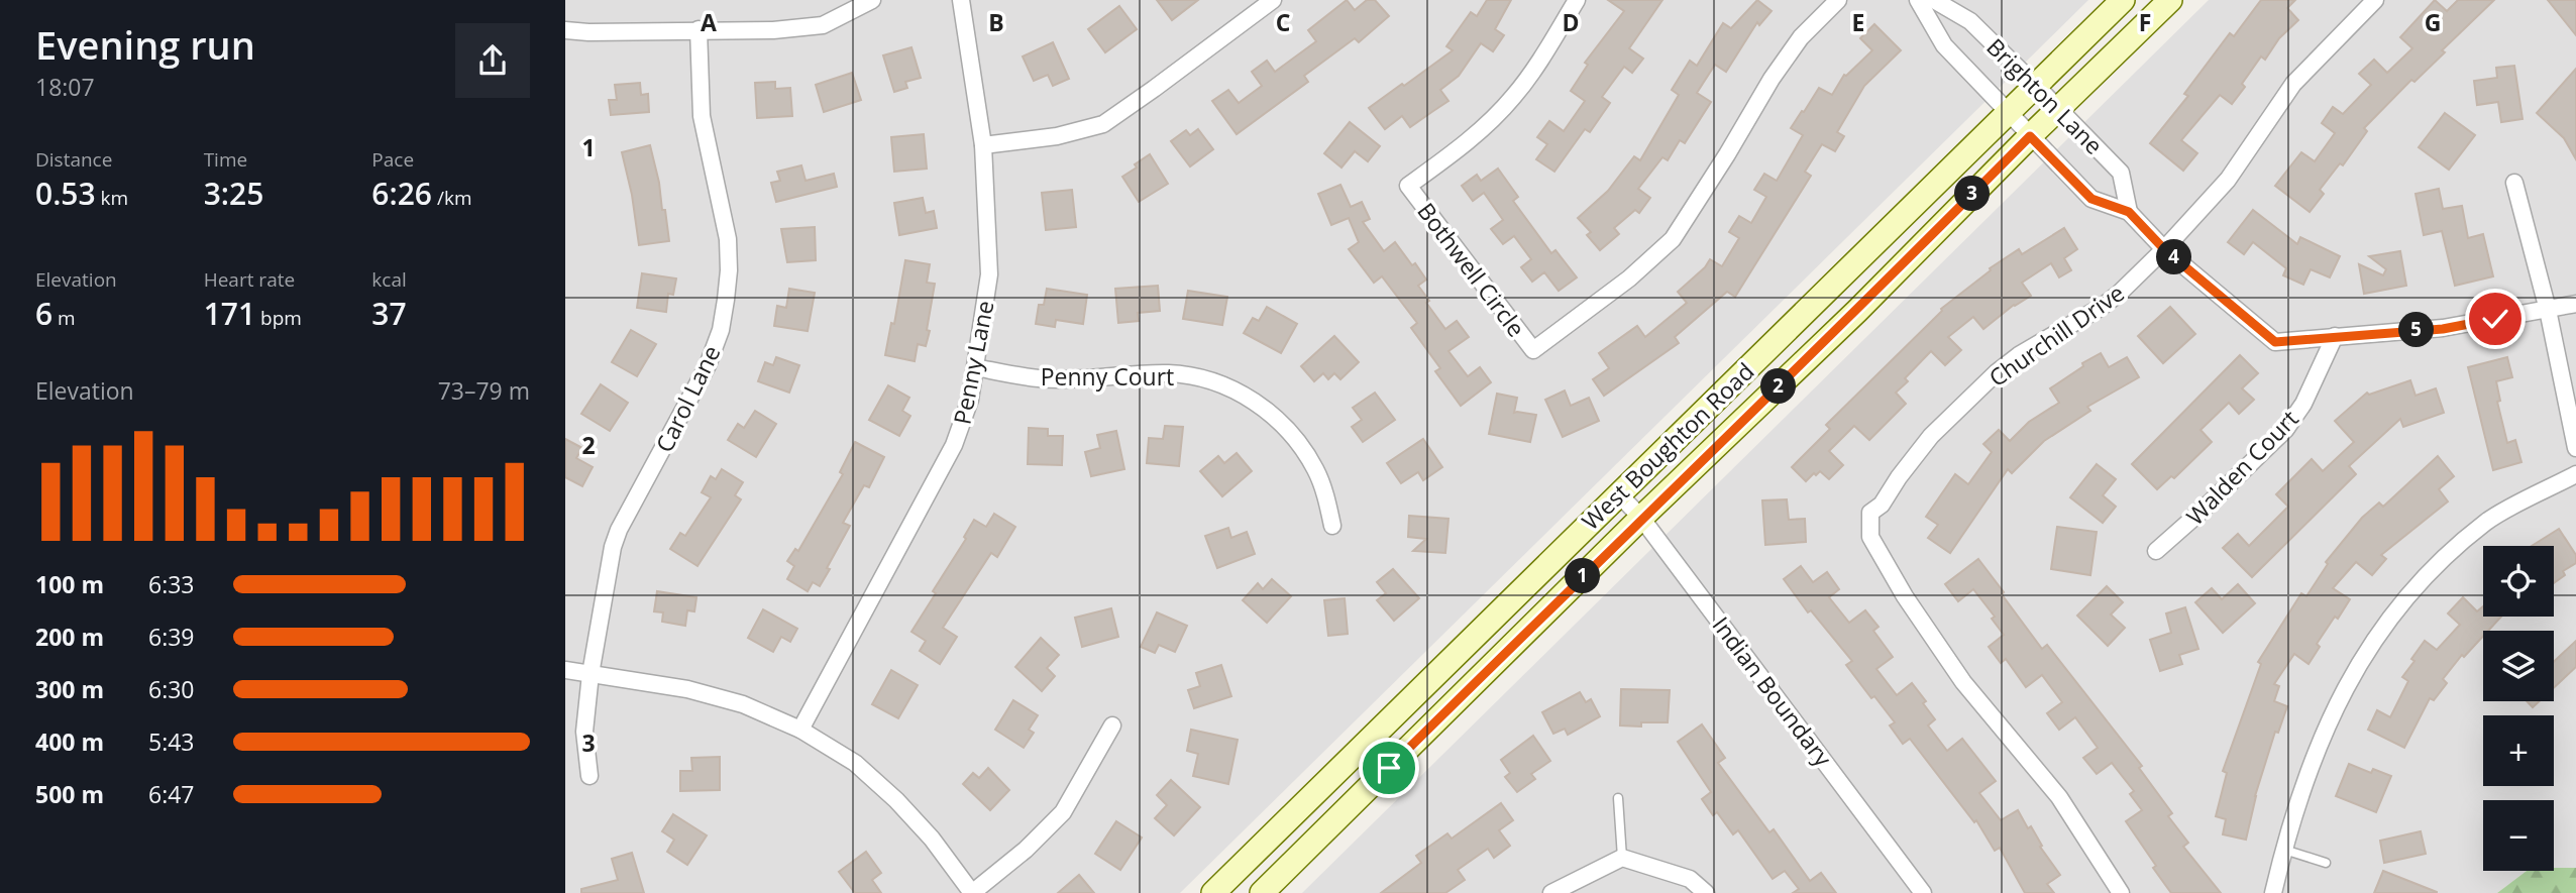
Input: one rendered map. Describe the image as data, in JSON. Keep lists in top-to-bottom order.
{
  "streets": {
    "main road": ["West Boughton Road"],
    "street": [
      "Brighton Lane",
      "Bothwell Circle",
      "Churchill Drive",
      "Penny Lane",
      "Penny Court",
      "Carol Lane",
      "Walden Court",
      "Indian Boundary"
    ]
  },
  "crossings": [
    ["Brighton Lane", "Churchill Drive"],
    ["Brighton Lane", "West Boughton Road"],
    ["Brighton Lane", "Walden Court"],
    ["Penny Lane", "Penny Court"],
    ["West Boughton Road", "Indian Boundary"]
  ],
  "page": {
    "heading": ["Evening run", "18:07"],
    "stats": [
      ["Distance", "0.53 km"],
      ["Time", "3:25"],
      ["Pace", "6:26 /km"],
      ["Elevation", "6 m"],
      ["Heart rate", "171 bpm"],
      ["kcal", "37"]
    ],
    "pins": [
      "3",
      "4",
      "5",
      "2",
      "1"
    ],
    "chart": ["Elevation", "73–79 m"],
    "map_buttons": ["+", "−"],
    "list": [
      {
        "name": "100 m",
        "note": "6:33"
      },
      {
        "name": "200 m",
        "note": "6:39"
      },
      {
        "name": "300 m",
        "note": "6:30"
      },
      {
        "name": "400 m",
        "note": "5:43"
      },
      {
        "name": "500 m",
        "note": "6:47"
      }
    ]
  },
  "grid": {
    "columns": [
      "A",
      "B",
      "C",
      "D",
      "E",
      "F",
      "G"
    ],
    "rows": ["1", "2", "3"]
  }
}
